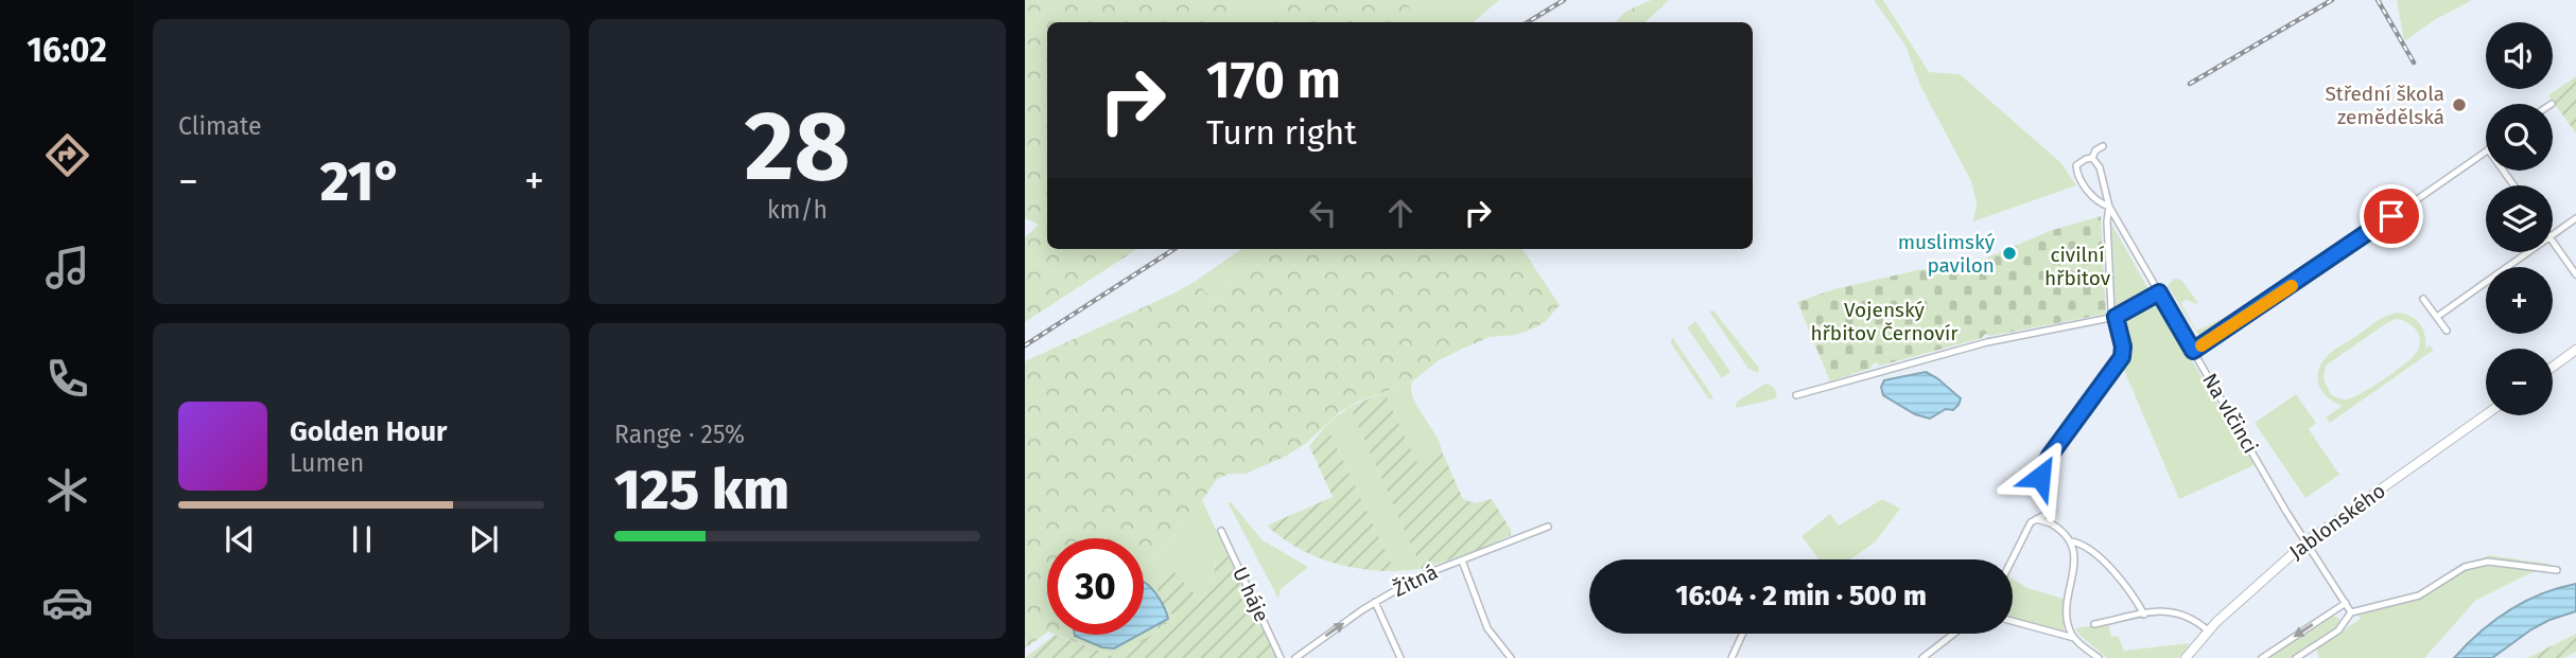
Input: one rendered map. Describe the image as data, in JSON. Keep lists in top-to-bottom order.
{
  "streets": {
    "street": [
      "Na vlčinci",
      "Jablonského",
      "Žitná",
      "U háje"
    ]
  },
  "crossings": [
    ["Na vlčinci", "Jablonského"]
  ],
  "parks": ["civilní hřbitov", "Vojenský hřbitov Černovír"],
  "places": ["Střední škola zemědělská", "muslimský pavilon"],
  "page": {
    "tabs": "16:02",
    "tile": [
      "Climate",
      ["28", "km/h"],
      ["Range · 25%", "125 km"]
    ],
    "map_buttons": ["+", "−"],
    "turn": ["170 m", "Turn right"],
    "heat": ["−", "21°", "+"],
    "song": ["Golden Hour", "Lumen"],
    "limit": "30",
    "trip": "16:04 · 2 min · 500 m"
  }
}
